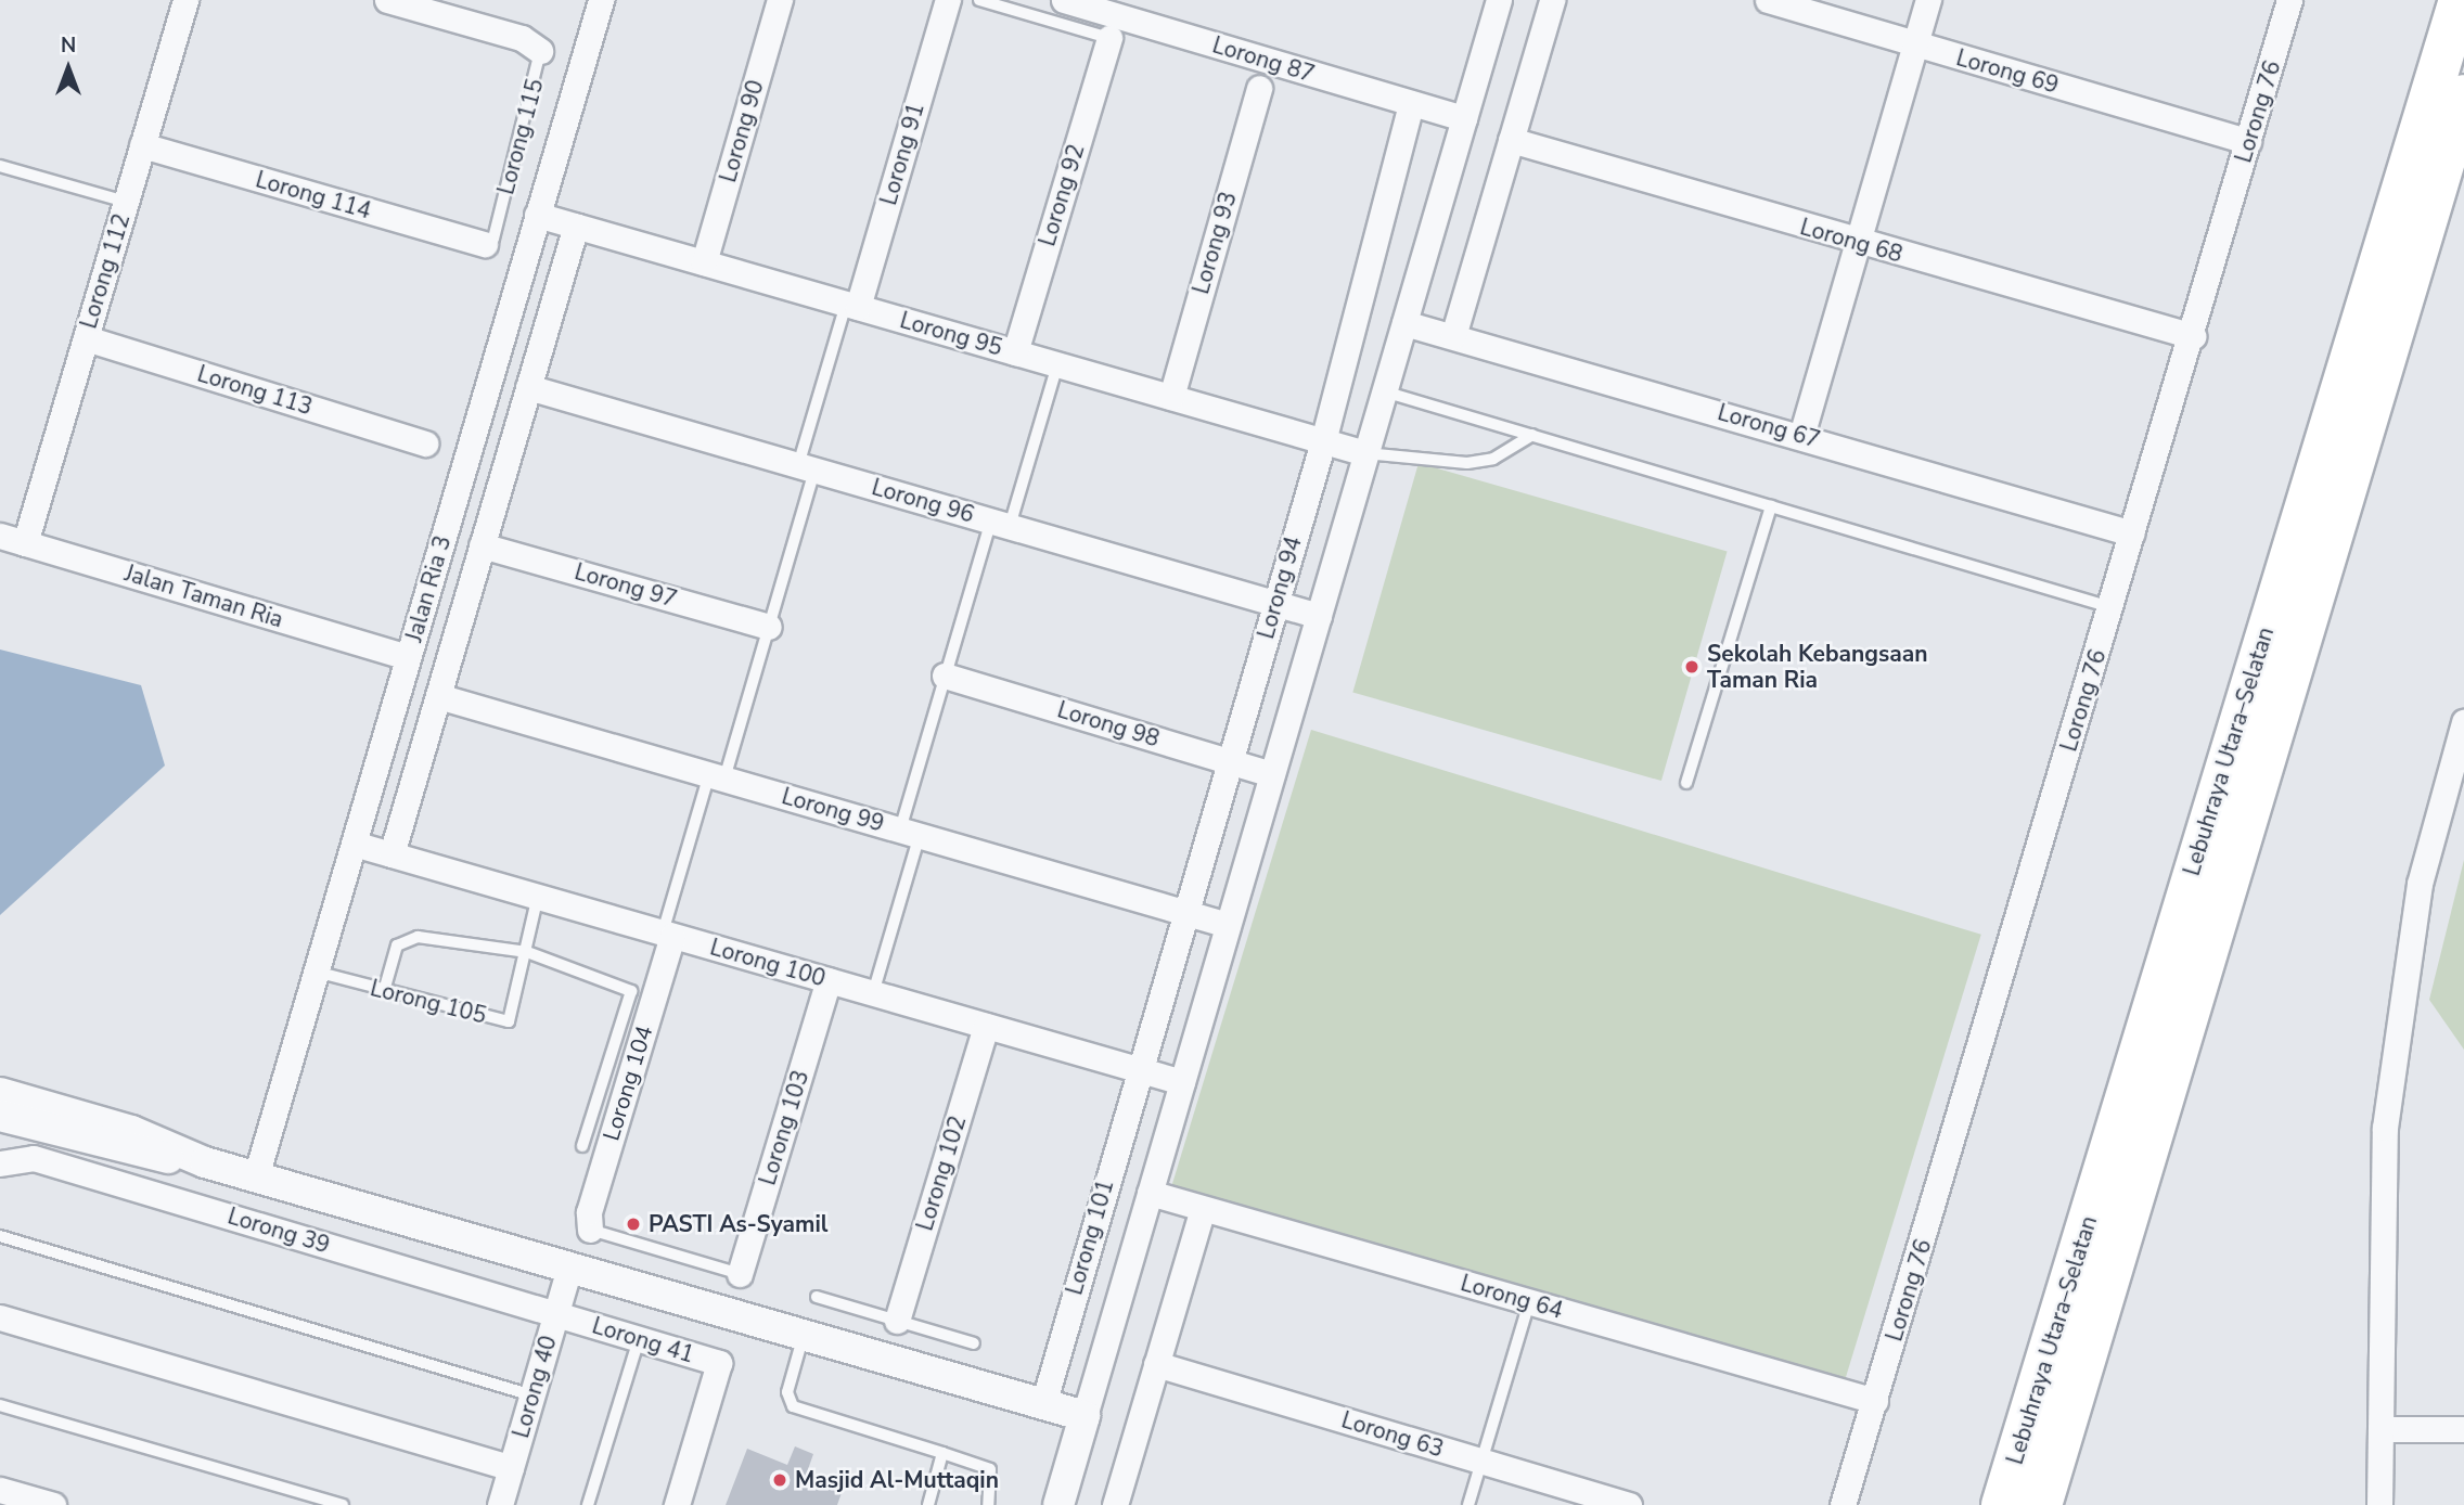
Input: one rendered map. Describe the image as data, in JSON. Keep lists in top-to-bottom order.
{
  "streets": {
    "highway": ["Lebuhraya Utara–Selatan"],
    "street": [
      "Lorong 87",
      "Lorong 69",
      "Lorong 76",
      "Lorong 90",
      "Lorong 115",
      "Lorong 91",
      "Lorong 114",
      "Lorong 92",
      "Lorong 68",
      "Lorong 93",
      "Lorong 112",
      "Lorong 95",
      "Lorong 113",
      "Lorong 67",
      "Lorong 96",
      "Lorong 97",
      "Lorong 94",
      "Jalan Ria 3",
      "Jalan Taman Ria",
      "Lorong 98",
      "Lorong 99",
      "Lorong 100",
      "Lorong 104",
      "Lorong 103",
      "Lorong 102",
      "Lorong 39",
      "Lorong 101",
      "Lorong 64",
      "Lorong 41",
      "Lorong 40",
      "Lorong 63"
    ],
    "lane": ["Lorong 105"]
  },
  "crossings": [
    ["Lorong 87", "Lorong 92"],
    ["Lorong 87", "Lorong 94"],
    ["Lorong 69", "Lorong 76"],
    ["Lorong 76", "Lorong 68"],
    ["Lorong 76", "Lorong 67"],
    ["Lorong 76", "Lorong 64"],
    ["Lorong 90", "Lorong 95"],
    ["Lorong 115", "Lorong 114"],
    ["Lorong 91", "Lorong 95"],
    ["Lorong 114", "Lorong 112"],
    ["Lorong 92", "Lorong 95"],
    ["Lorong 93", "Lorong 95"],
    ["Lorong 112", "Lorong 113"],
    ["Lorong 112", "Jalan Taman Ria"],
    ["Lorong 95", "Lorong 94"],
    ["Lorong 95", "Jalan Ria 3"],
    ["Lorong 96", "Lorong 94"],
    ["Lorong 94", "Lorong 98"],
    ["Lorong 94", "Lorong 99"],
    ["Lorong 94", "Lorong 100"],
    ["Lorong 94", "Lorong 101"],
    ["Jalan Ria 3", "Jalan Taman Ria"],
    ["Jalan Ria 3", "Lorong 100"],
    ["Jalan Ria 3", "Lorong 105"],
    ["Lorong 100", "Lorong 105"],
    ["Lorong 100", "Lorong 104"],
    ["Lorong 100", "Lorong 103"],
    ["Lorong 100", "Lorong 102"],
    ["Lorong 100", "Lorong 101"],
    ["Lorong 39", "Lorong 41"],
    ["Lorong 39", "Lorong 40"],
    ["Lorong 41", "Lorong 40"]
  ],
  "places": ["Sekolah Kebangsaan Taman Ria", "PASTI As-Syamil", "Masjid Al-Muttaqin"],
  "north": "top"
}
